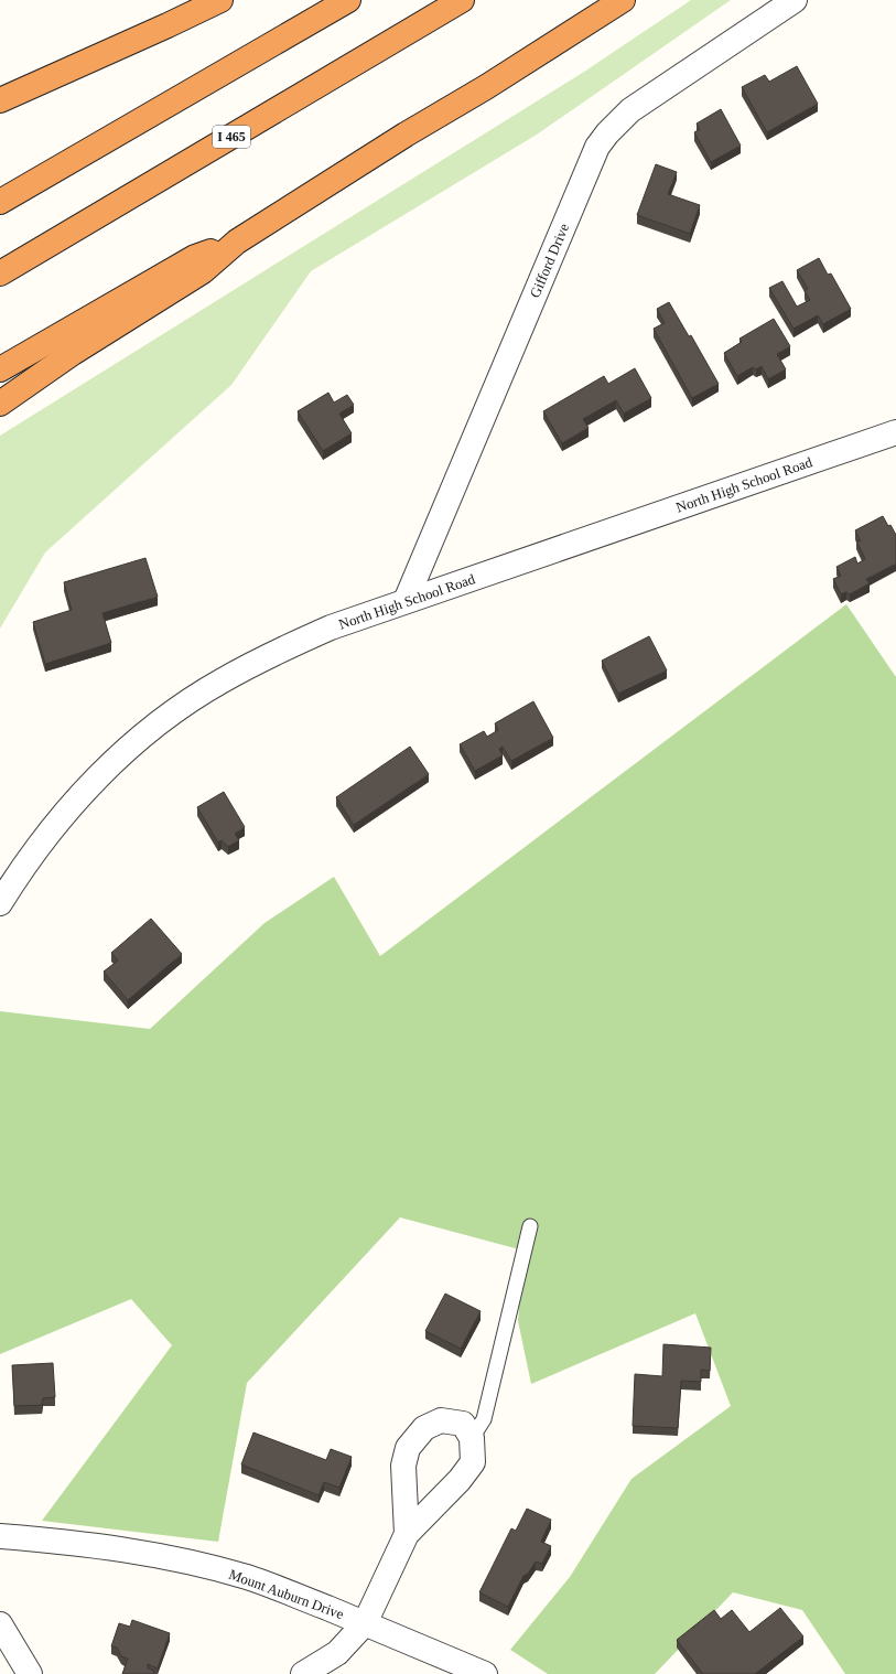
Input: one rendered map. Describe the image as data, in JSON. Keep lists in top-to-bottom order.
{
  "streets": {
    "highway": ["I 465"],
    "street": ["Gifford Drive", "North High School Road", "Mount Auburn Drive"]
  },
  "crossings": [
    ["Gifford Drive", "North High School Road"]
  ]
}
